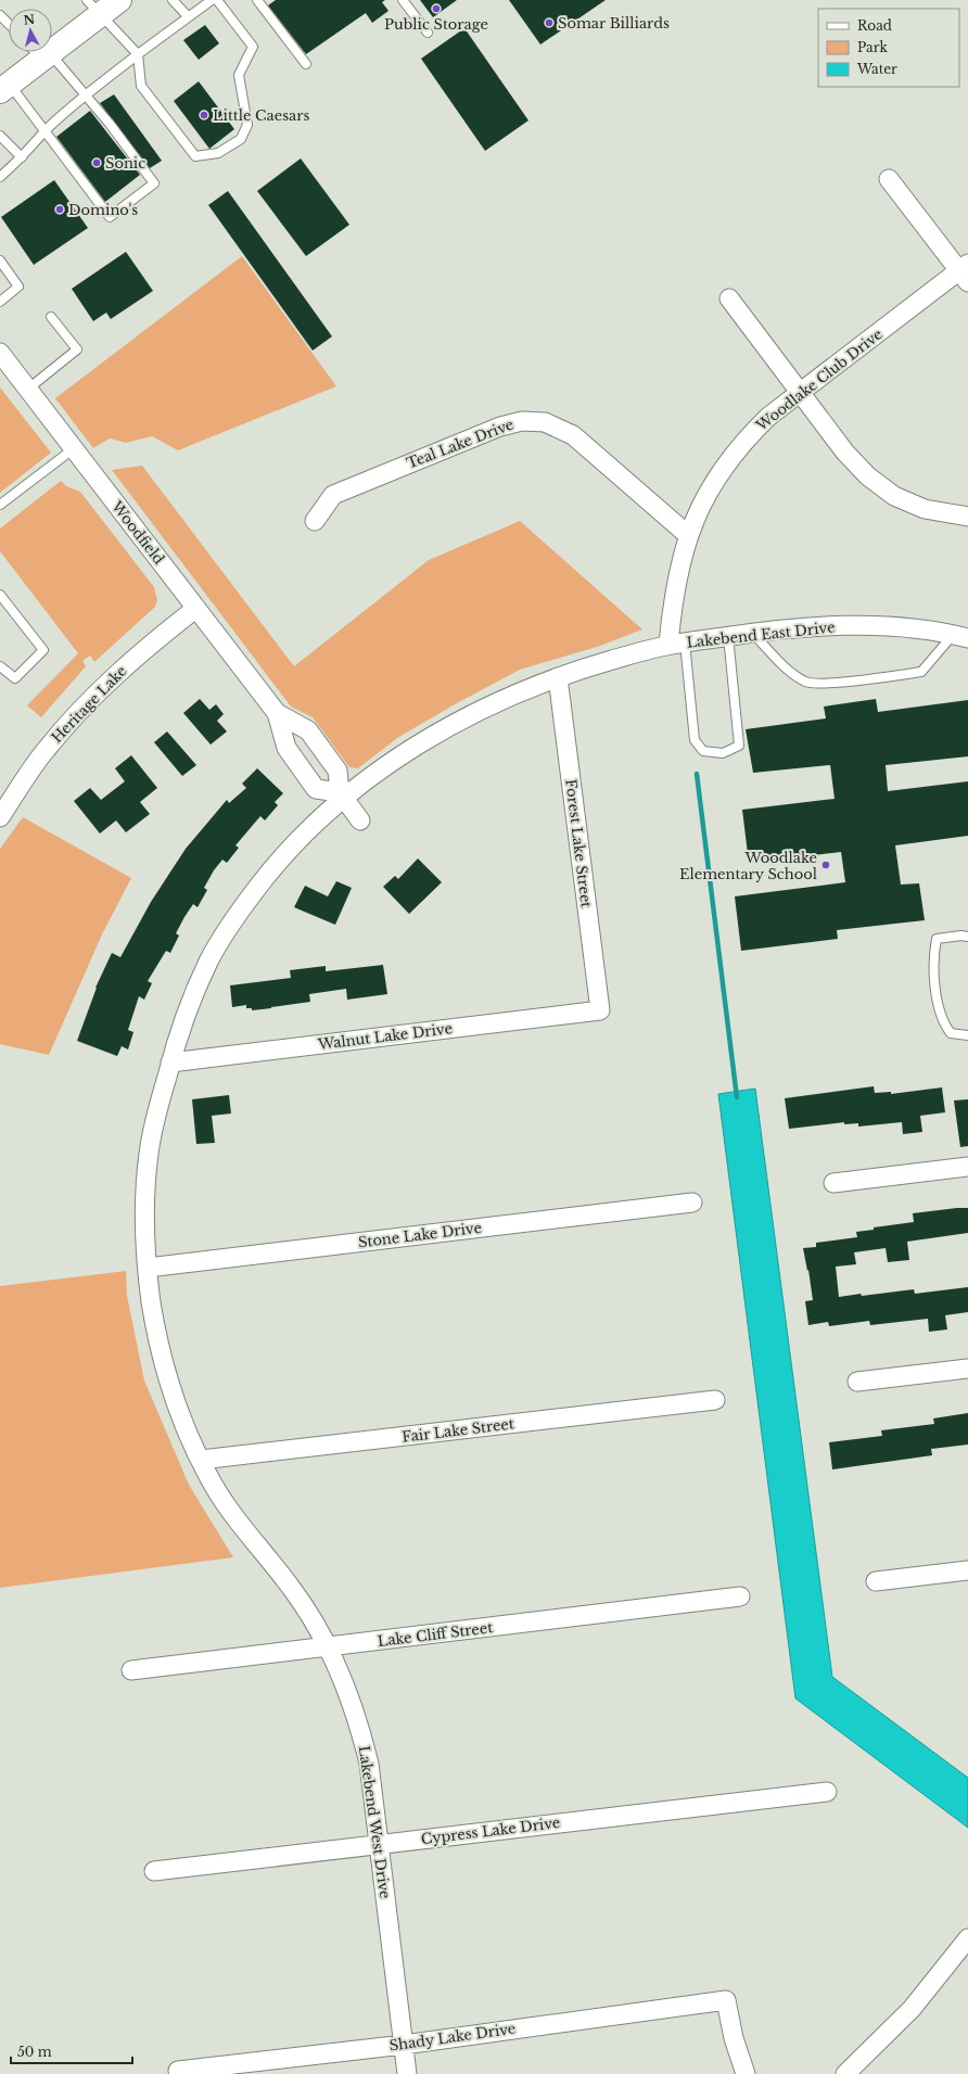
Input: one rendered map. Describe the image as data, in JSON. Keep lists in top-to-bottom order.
{
  "streets": {
    "street": [
      "Woodlake Club Drive",
      "Teal Lake Drive",
      "Woodfield",
      "Lakebend East Drive",
      "Heritage Lake",
      "Forest Lake Street",
      "Walnut Lake Drive",
      "Stone Lake Drive",
      "Fair Lake Street",
      "Lake Cliff Street",
      "Lakebend West Drive",
      "Cypress Lake Drive",
      "Shady Lake Drive"
    ]
  },
  "crossings": [
    ["Woodlake Club Drive", "Teal Lake Drive"],
    ["Woodlake Club Drive", "Lakebend East Drive"],
    ["Woodfield", "Heritage Lake"],
    ["Woodfield", "Lakebend West Drive"],
    ["Lakebend East Drive", "Forest Lake Street"],
    ["Lakebend East Drive", "Lakebend West Drive"],
    ["Forest Lake Street", "Walnut Lake Drive"],
    ["Forest Lake Street", "Lakebend West Drive"],
    ["Walnut Lake Drive", "Lakebend West Drive"],
    ["Stone Lake Drive", "Lakebend West Drive"],
    ["Fair Lake Street", "Lakebend West Drive"],
    ["Lake Cliff Street", "Lakebend West Drive"],
    ["Lakebend West Drive", "Cypress Lake Drive"],
    ["Lakebend West Drive", "Shady Lake Drive"]
  ],
  "places": [
    "Public Storage",
    "Somar Billiards",
    "Little Caesars",
    "Sonic",
    "Domino's",
    "Woodlake Elementary School"
  ],
  "legend": ["Road", "Park", "Water"],
  "scale_bar": "50 m",
  "north": "top"
}
